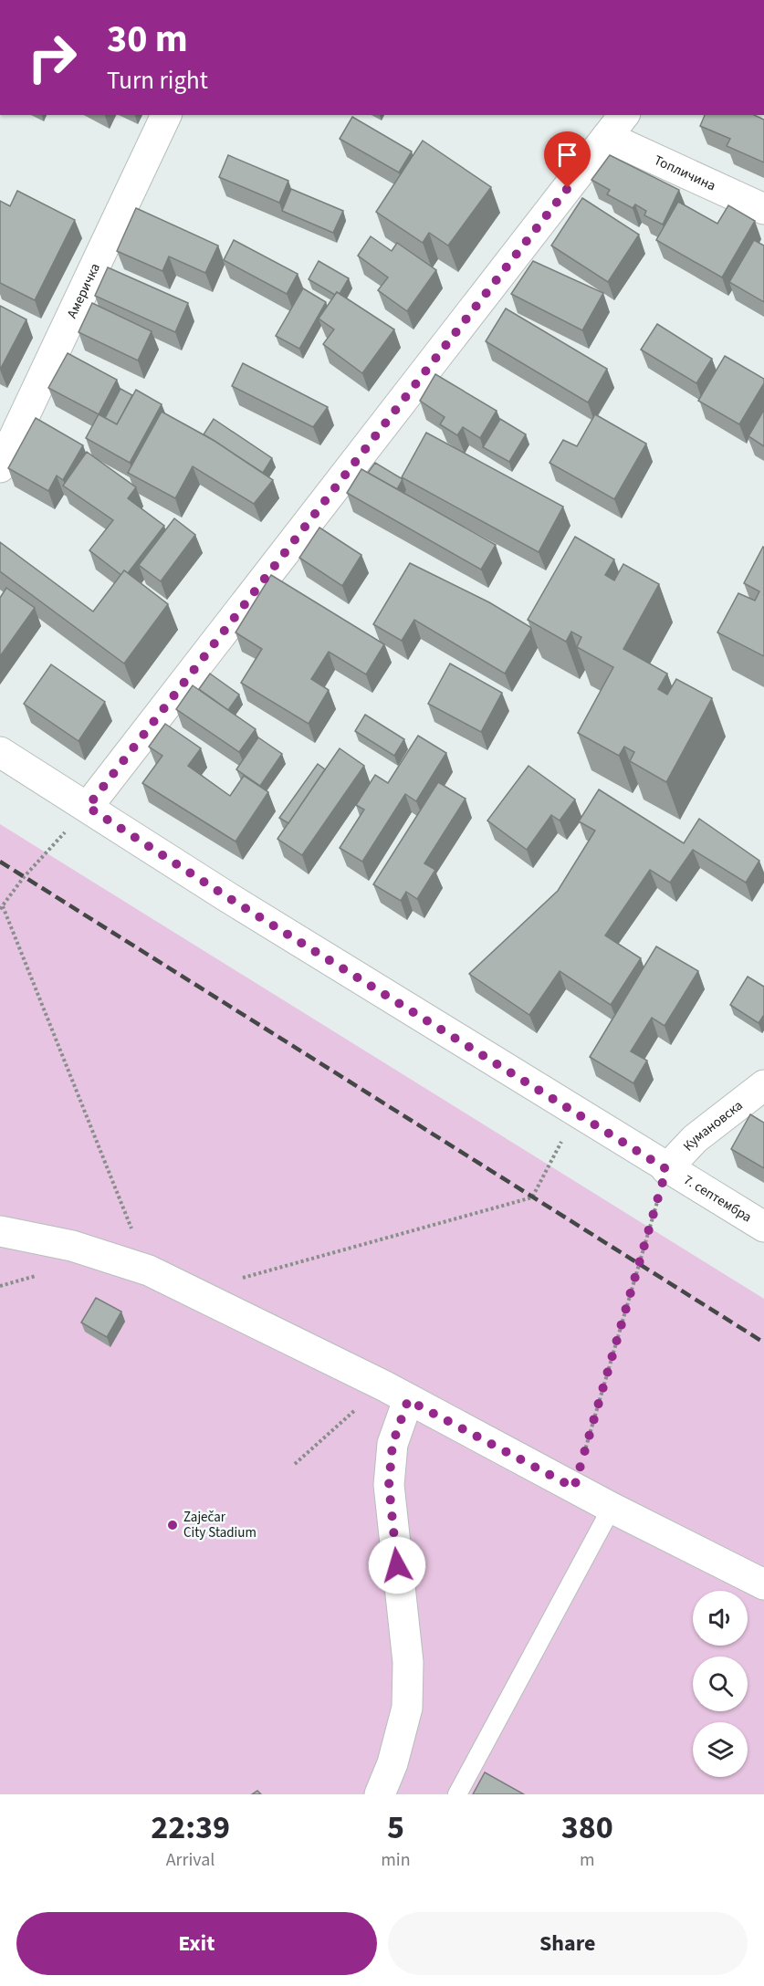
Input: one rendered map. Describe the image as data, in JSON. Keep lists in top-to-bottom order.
{
  "streets": {
    "street": [
      "Топличина",
      "Америчка",
      "Кумановска",
      "7. септембра"
    ]
  },
  "crossings": [
    ["Кумановска", "7. септембра"]
  ],
  "places": ["Zaječar City Stadium"],
  "page": {
    "turn": ["30 m", "Turn right"],
    "eta": [
      "22:39",
      "Arrival",
      "5",
      "min",
      "380",
      "m"
    ],
    "buttons": ["Exit", "Share"]
  }
}
